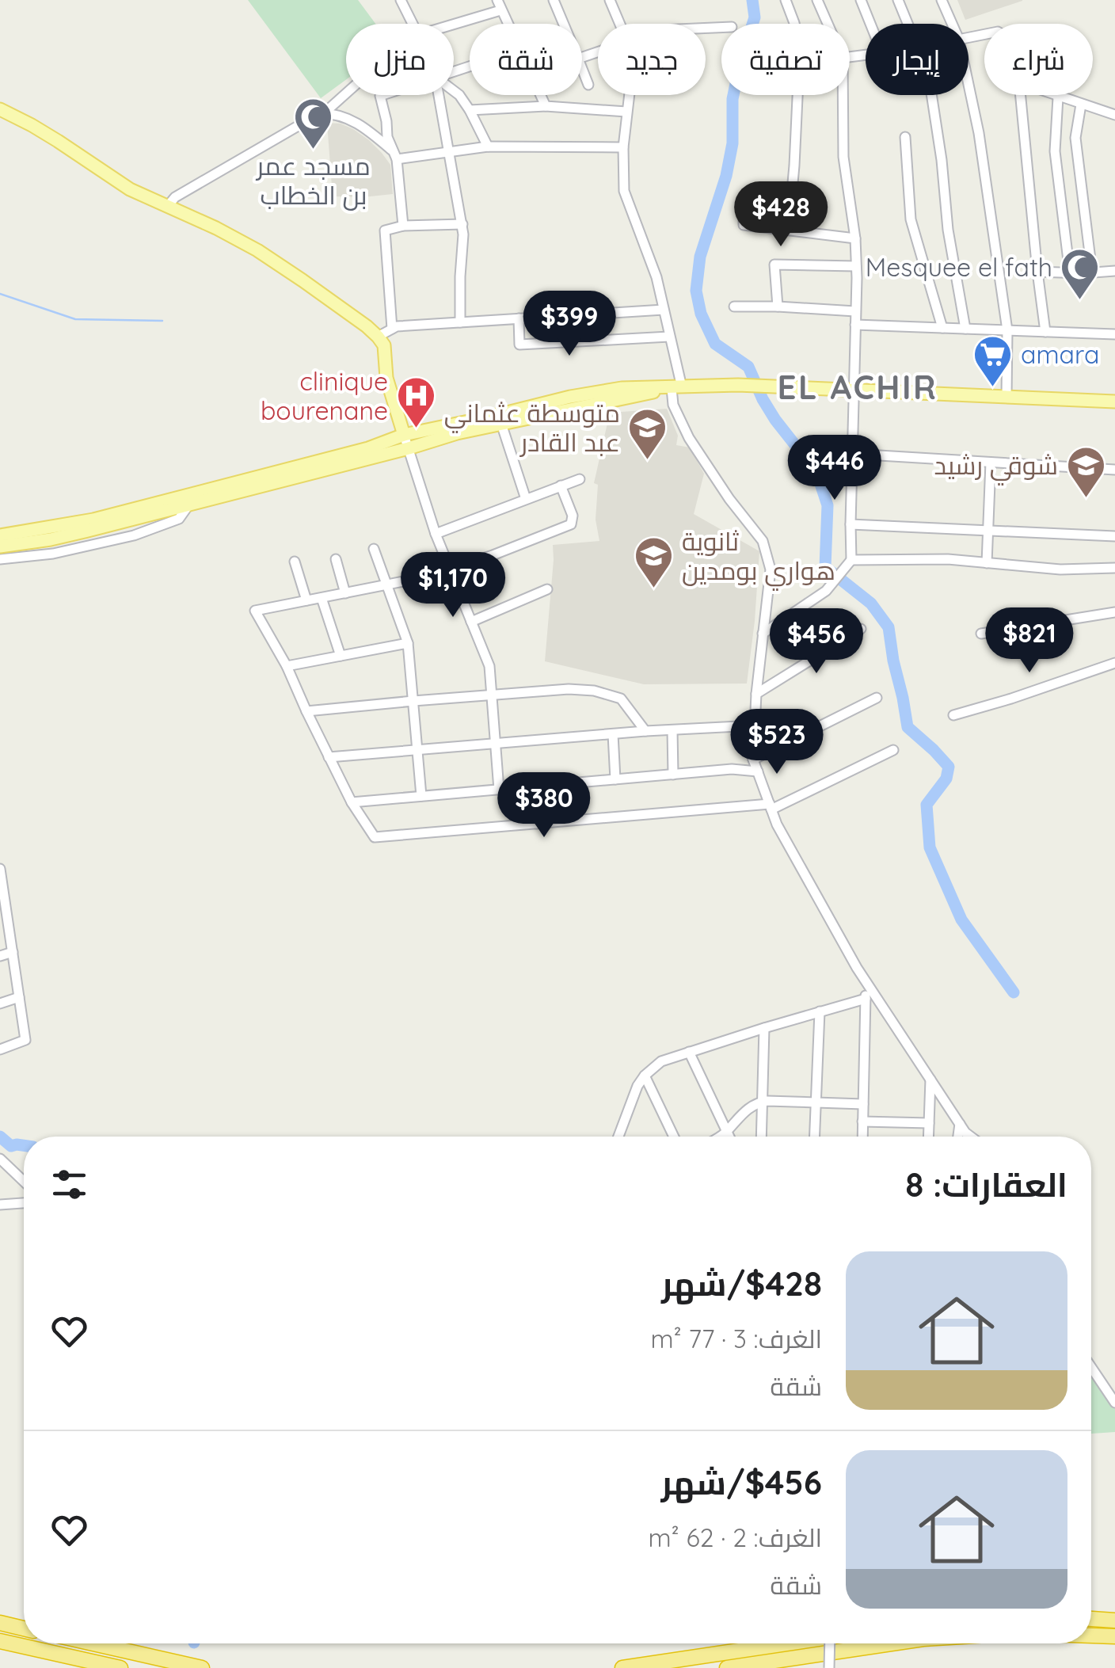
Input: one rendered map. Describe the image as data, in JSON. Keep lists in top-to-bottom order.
{
  "districts": ["EL ACHIR"],
  "places": {
    "mosque": ["مسجد عمر بن الخطاب", "Mesquee el fath"],
    "supermarket": ["amara"],
    "hospital": ["clinique bourenane"],
    "school or university": ["متوسطة عثماني عبد القادر", "شوقي رشيد", "ثانوية هواري بومدين"]
  },
  "page": {
    "chip": [
      "شراء",
      "إيجار",
      "تصفية",
      "جديد",
      "شقة",
      "منزل"
    ],
    "price": [
      "$428",
      "$399",
      "$446",
      "$1,170",
      "$821",
      "$456",
      "$523",
      "$380"
    ],
    "heading": "العقارات: 8",
    "list": [
      {
        "name": "$428/شهر",
        "note": "الغرف: 3 · 77 m² · شقة"
      },
      {
        "name": "$456/شهر",
        "note": "الغرف: 2 · 62 m² · شقة"
      }
    ]
  }
}
